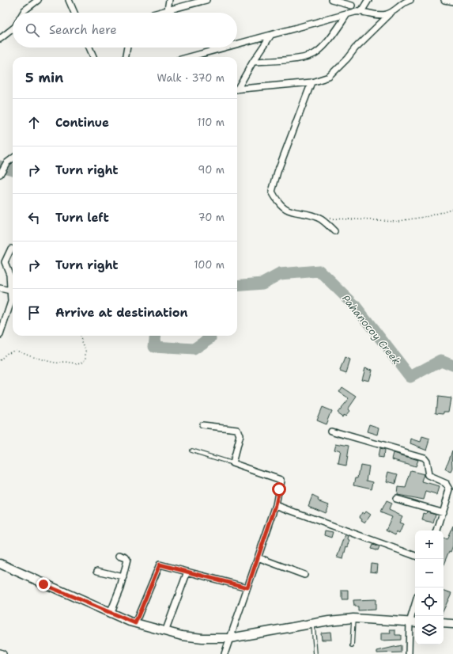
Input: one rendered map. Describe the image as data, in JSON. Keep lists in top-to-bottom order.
{
  "water": ["Pahanocoy Creek"],
  "page": {
    "search": "Search here",
    "heading": ["5 min", "Walk · 370 m"],
    "list": [
      ["Continue", "110 m"],
      ["Turn right", "90 m"],
      ["Turn left", "70 m"],
      ["Turn right", "100 m"],
      "Arrive at destination"
    ],
    "map_buttons": ["+", "−"]
  }
}
